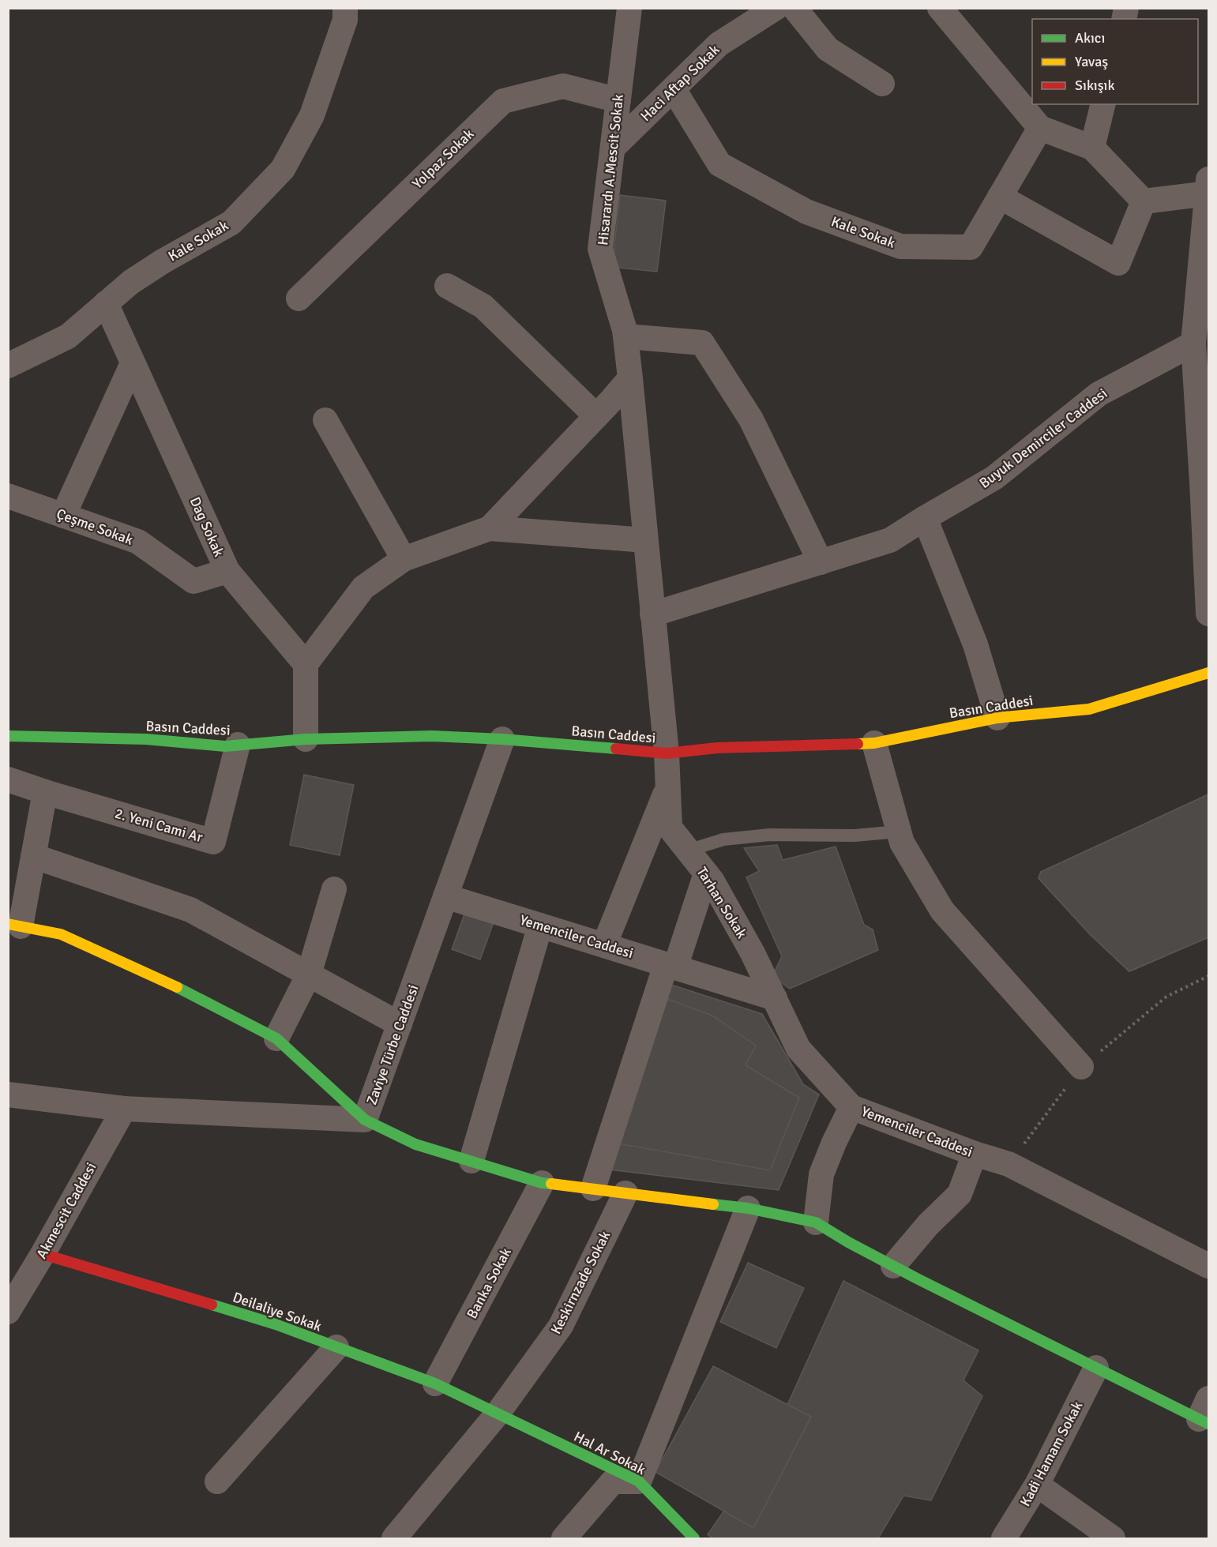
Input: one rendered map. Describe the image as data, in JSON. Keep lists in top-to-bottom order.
{
  "streets": {
    "street": [
      "Haci Aftap Sokak",
      "Yolpaz Sokak",
      "Hisarardı A.Mescit Sokak",
      "Kale Sokak",
      "Buyuk Demirciler Caddesi",
      "Çeşme Sokak",
      "Dag Sokak",
      "Basın Caddesi",
      "2. Yeni Cami Ar",
      "Tarhan Sokak",
      "Yemenciler Caddesi",
      "Zaviye Türbe Caddesi",
      "Akmescit Caddesi",
      "Keskirnzade Sokak",
      "Banka Sokak",
      "Deilaliye Sokak",
      "Hal Ar Sokak",
      "Kadi Hamam Sokak"
    ]
  },
  "crossings": [
    ["Haci Aftap Sokak", "Hisarardı A.Mescit Sokak"],
    ["Haci Aftap Sokak", "Kale Sokak"],
    ["Yolpaz Sokak", "Hisarardı A.Mescit Sokak"],
    ["Hisarardı A.Mescit Sokak", "Tarhan Sokak"],
    ["Kale Sokak", "Dag Sokak"],
    ["Buyuk Demirciler Caddesi", "Tarhan Sokak"],
    ["Çeşme Sokak", "Dag Sokak"],
    ["Basın Caddesi", "2. Yeni Cami Ar"],
    ["Basın Caddesi", "Tarhan Sokak"],
    ["Basın Caddesi", "Zaviye Türbe Caddesi"],
    ["Tarhan Sokak", "Yemenciler Caddesi"],
    ["Yemenciler Caddesi", "Zaviye Türbe Caddesi"],
    ["Zaviye Türbe Caddesi", "Akmescit Caddesi"],
    ["Akmescit Caddesi", "Deilaliye Sokak"],
    ["Keskirnzade Sokak", "Deilaliye Sokak"],
    ["Keskirnzade Sokak", "Hal Ar Sokak"],
    ["Banka Sokak", "Deilaliye Sokak"],
    ["Deilaliye Sokak", "Hal Ar Sokak"]
  ],
  "legend": ["Akıcı", "Yavaş", "Sıkışık"]
}
